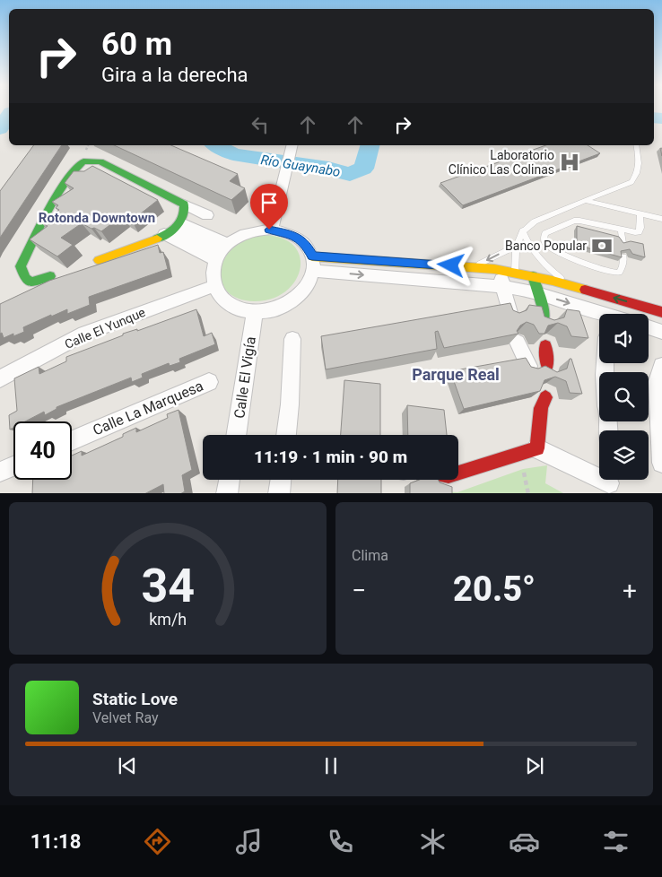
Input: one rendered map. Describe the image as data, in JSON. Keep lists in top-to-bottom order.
{
  "streets": {
    "street": ["Calle El Yunque", "Calle El Vigía", "Calle La Marquesa"]
  },
  "crossings": [
    ["Calle El Yunque", "Calle El Vigía"]
  ],
  "districts": ["Rotonda Downtown", "Parque Real"],
  "water": ["Río Guaynabo"],
  "places": {
    "hospital": ["Laboratorio Clínico Las Colinas"],
    "bank": ["Banco Popular"]
  },
  "page": {
    "turn": ["60 m", "Gira a la derecha"],
    "limit": "40",
    "trip": "11:19 · 1 min · 90 m",
    "tile": "Clima",
    "heat": ["−", "20.5°", "+"],
    "song": ["Static Love", "Velvet Ray"],
    "tabs": "11:18",
    "gauge": ["34", "km/h"]
  }
}
